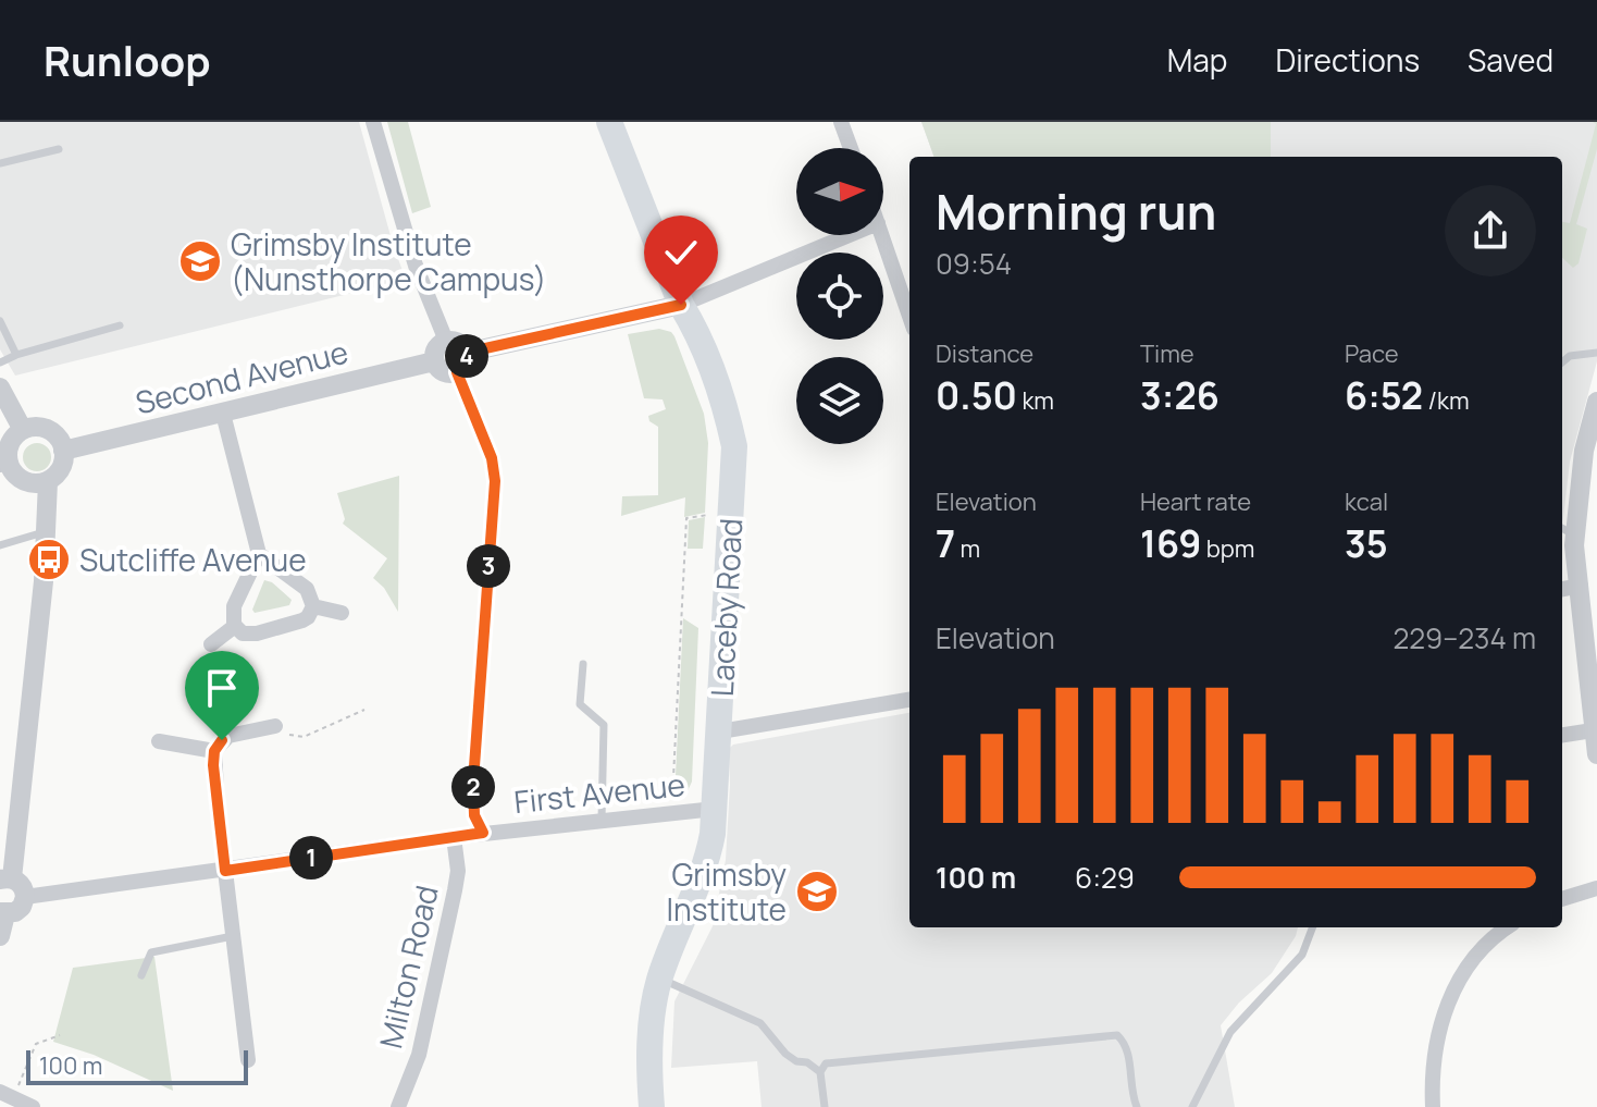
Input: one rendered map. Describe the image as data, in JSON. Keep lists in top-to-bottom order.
{
  "streets": {
    "highway": ["Laceby Road"],
    "street": ["Second Avenue", "First Avenue", "Milton Road"]
  },
  "crossings": [
    ["Laceby Road", "First Avenue"],
    ["First Avenue", "Milton Road"]
  ],
  "places": {
    "school or university": ["Grimsby Institute (Nunsthorpe Campus)", "Grimsby Institute"],
    "bus stop": ["Sutcliffe Avenue"]
  },
  "scale_bar": "100 m",
  "north": "right",
  "page": {
    "header": "Runloop",
    "nav": ["Map", "Directions", "Saved"],
    "heading": ["Morning run", "09:54"],
    "stats": [
      ["Distance", "0.50 km"],
      ["Time", "3:26"],
      ["Pace", "6:52 /km"],
      ["Elevation", "7 m"],
      ["Heart rate", "169 bpm"],
      ["kcal", "35"]
    ],
    "pins": [
      "4",
      "3",
      "2",
      "1"
    ],
    "chart": ["Elevation", "229–234 m"],
    "list": [
      {
        "name": "100 m",
        "note": "6:29"
      }
    ],
    "scale": "100 m"
  }
}
